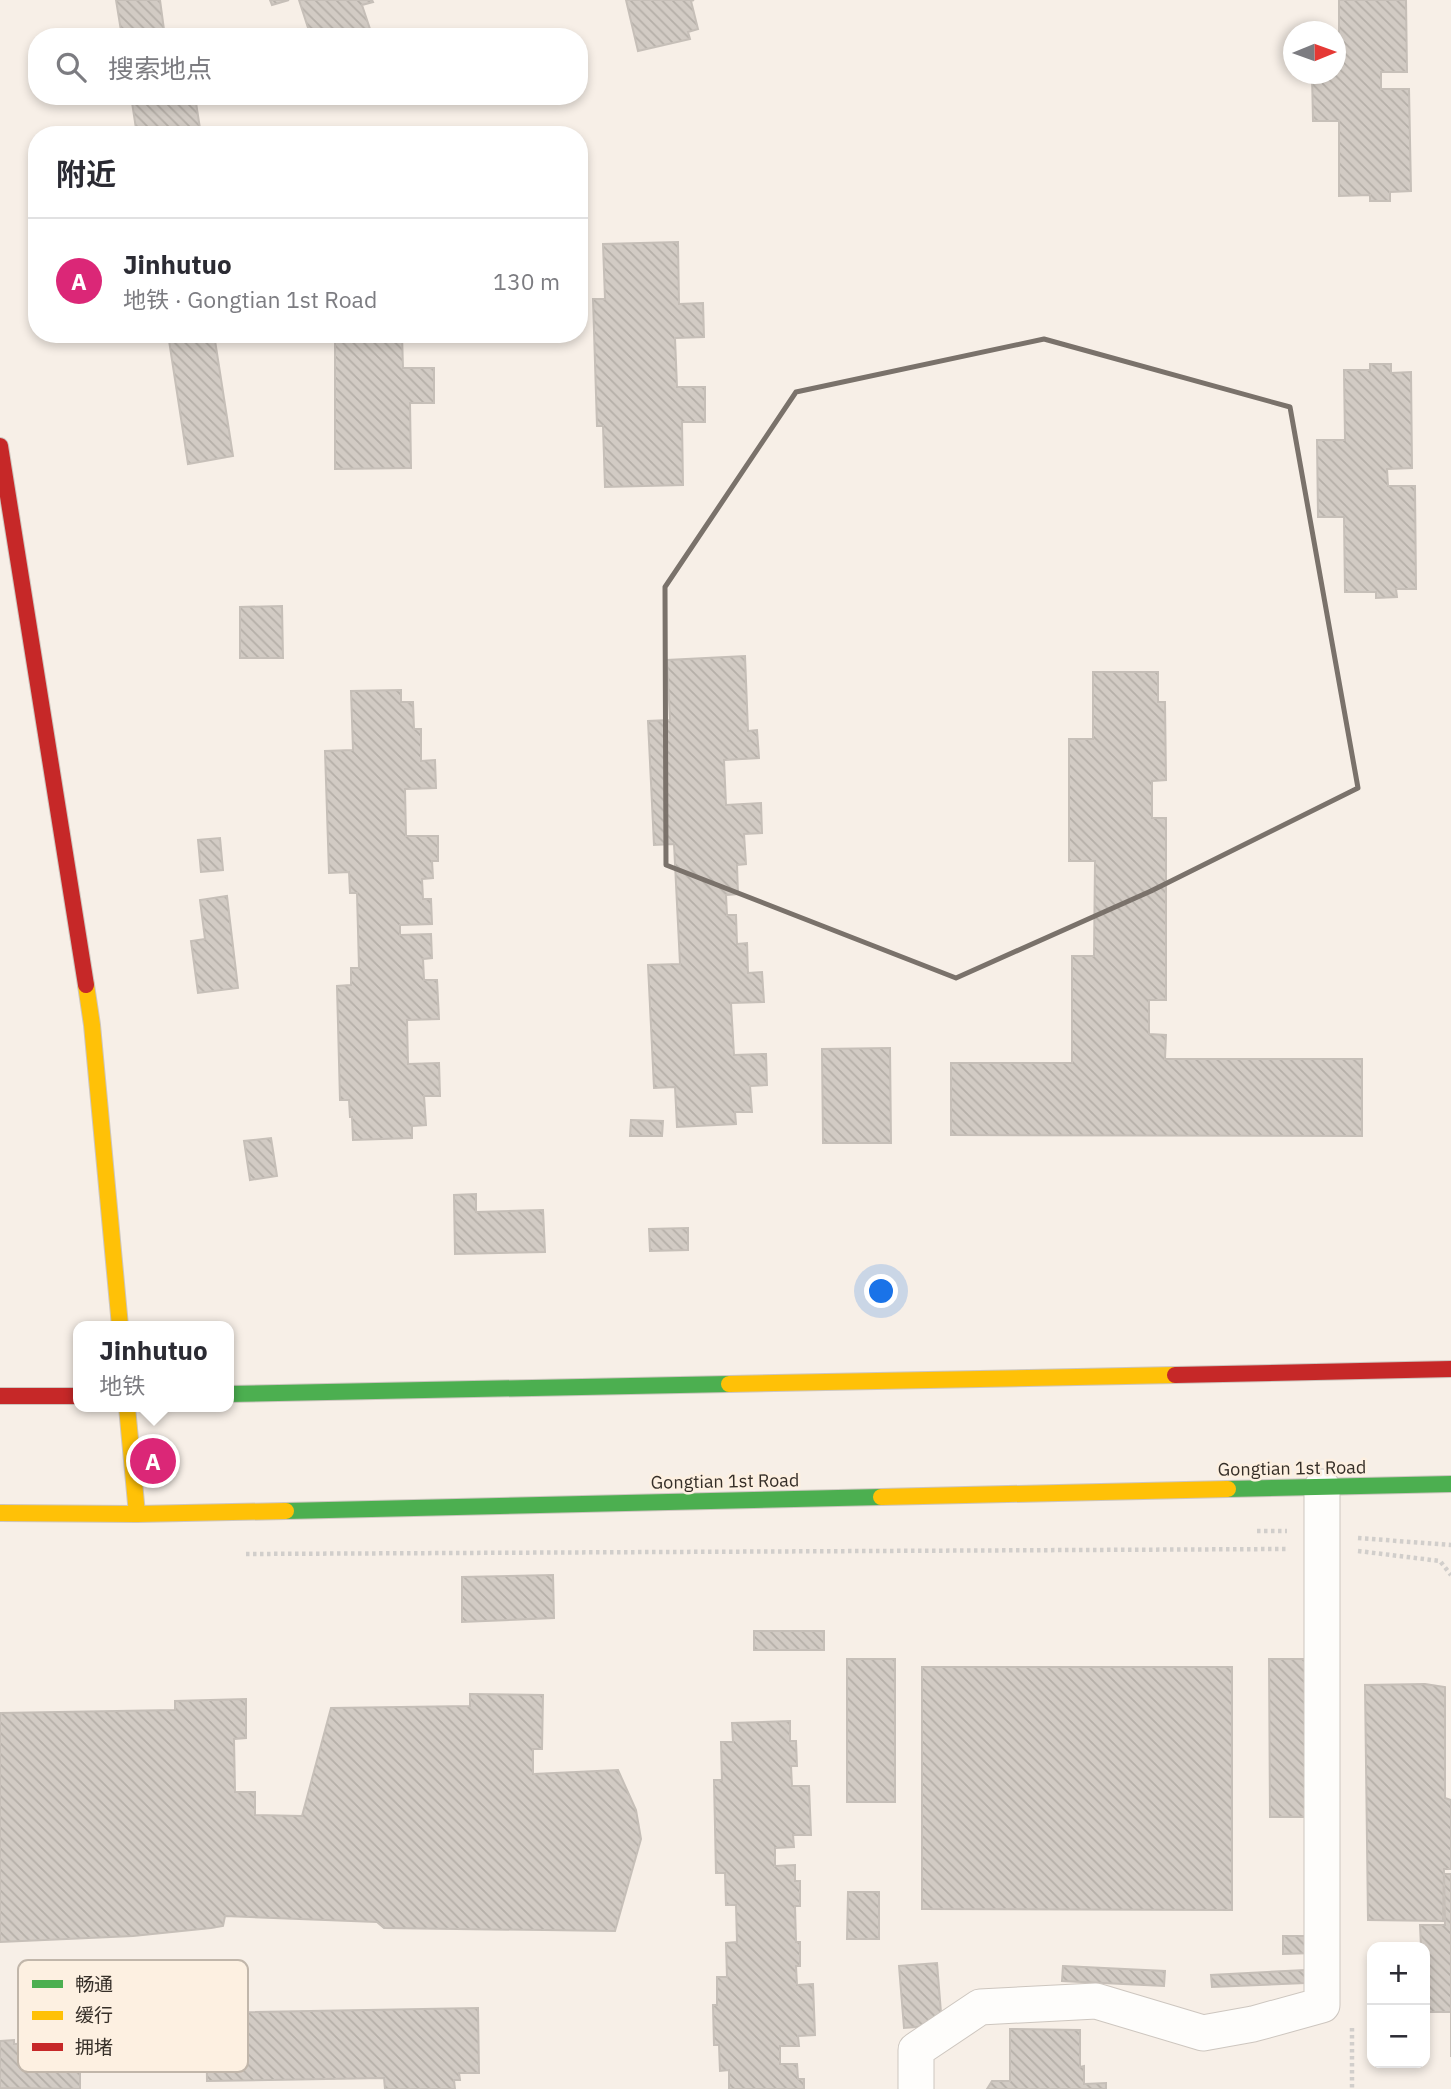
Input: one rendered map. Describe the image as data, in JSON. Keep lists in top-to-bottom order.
{
  "streets": {
    "main road": ["Gongtian 1st Road"]
  },
  "legend": ["畅通", "缓行", "拥堵"],
  "north": "right",
  "page": {
    "search": "搜索地点",
    "heading": "附近",
    "list": [
      {
        "mark": "A",
        "name": "Jinhutuo",
        "note": "地铁 · Gongtian 1st Road",
        "value": "130 m"
      }
    ],
    "popup": ["Jinhutuo", "地铁"],
    "pins": "A",
    "map_buttons": ["+", "−"]
  }
}
